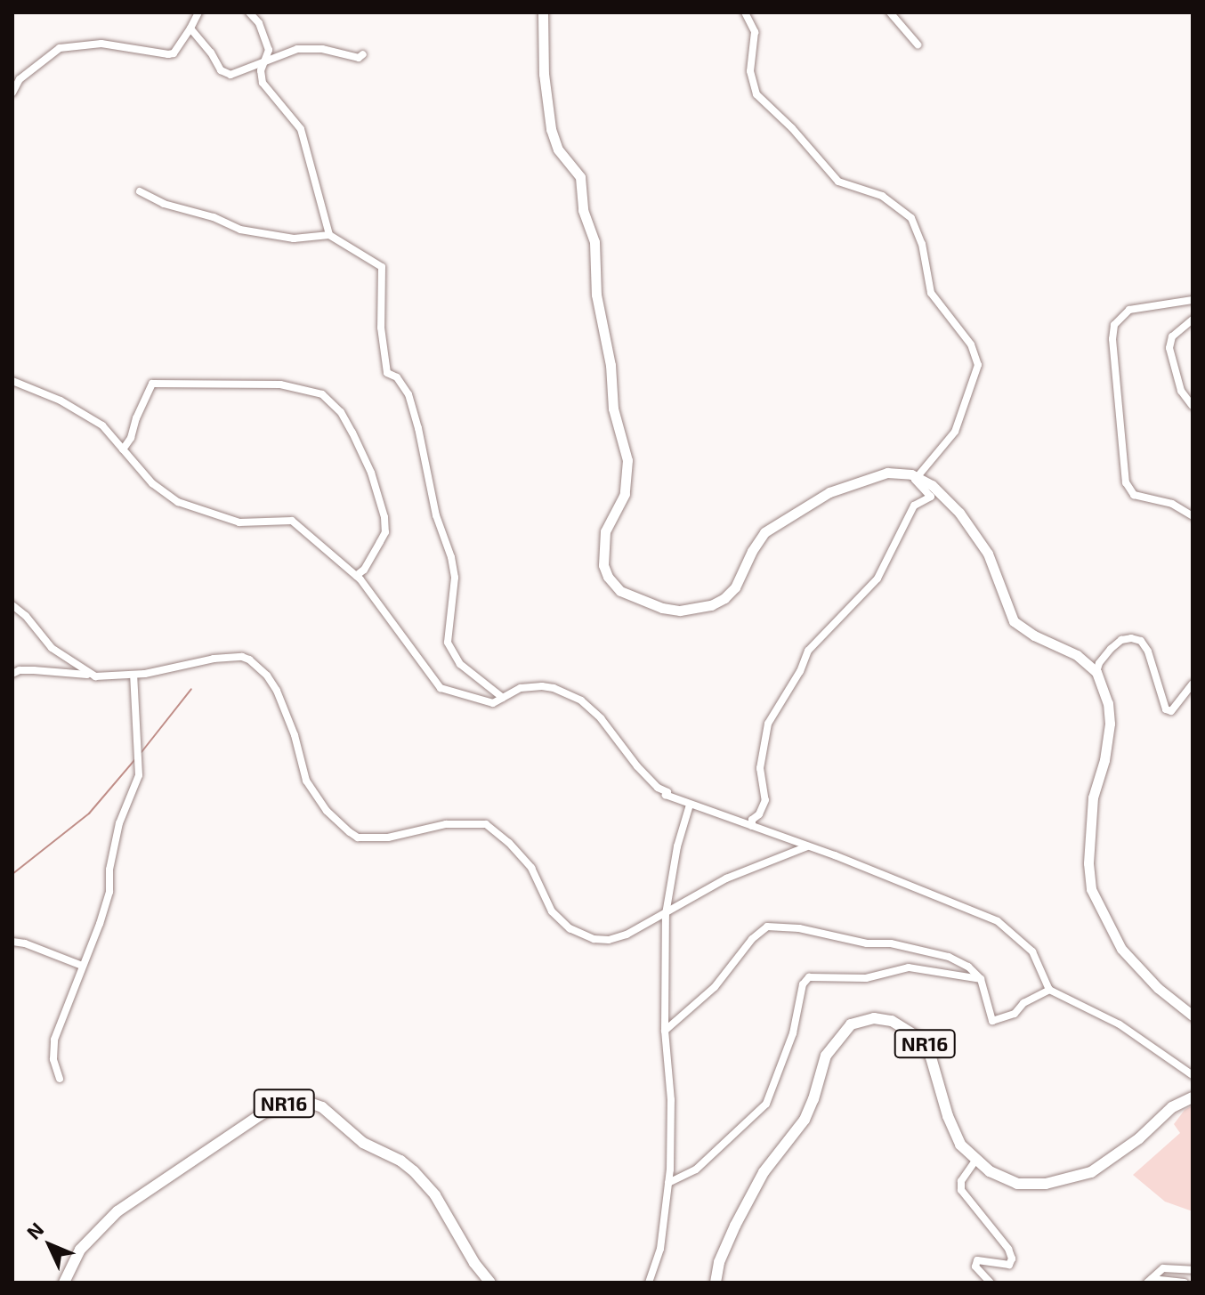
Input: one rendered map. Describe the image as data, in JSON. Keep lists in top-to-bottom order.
{
  "streets": {
    "main road": ["NR16"]
  },
  "north": "top left"
}
